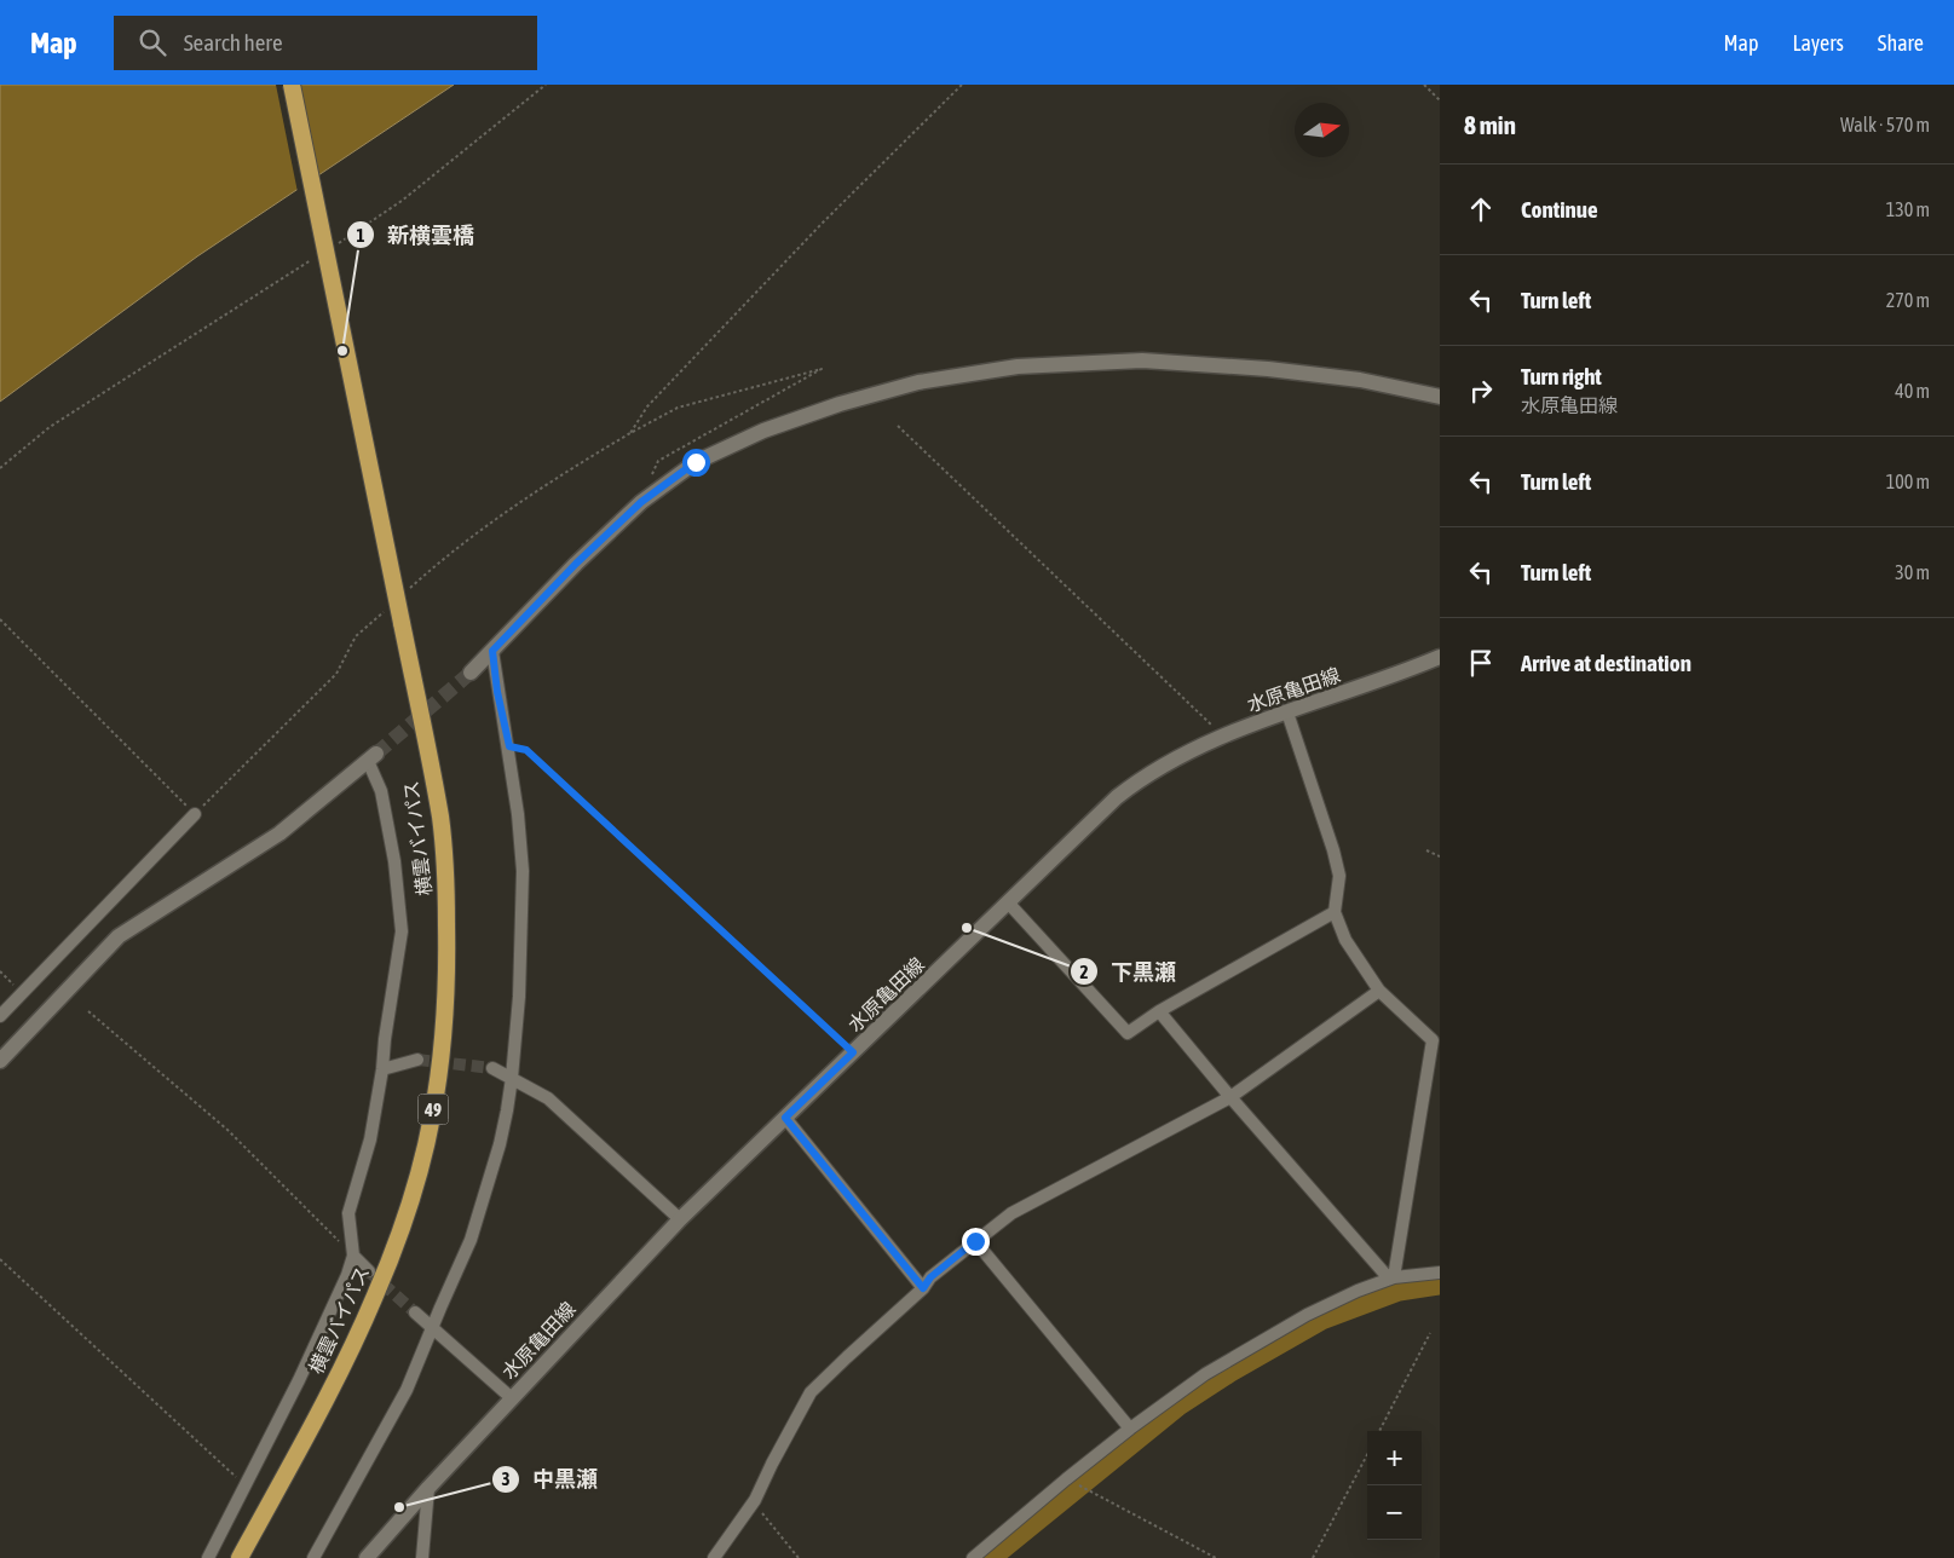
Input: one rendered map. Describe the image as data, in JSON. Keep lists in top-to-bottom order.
{
  "streets": {
    "highway": ["横雲バイパス", "49"],
    "street": ["水原亀田線"]
  },
  "places": ["新横雲橋", "下黒瀬", "中黒瀬"],
  "north": "right",
  "page": {
    "header": "Map",
    "search": "Search here",
    "nav": ["Map", "Layers", "Share"],
    "heading": ["8 min", "Walk · 570 m"],
    "list": [
      ["Continue", "130 m"],
      ["Turn left", "270 m"],
      ["Turn right", "水原亀田線", "40 m"],
      ["Turn left", "100 m"],
      ["Turn left", "30 m"],
      "Arrive at destination"
    ],
    "map_buttons": ["+", "−"]
  }
}
